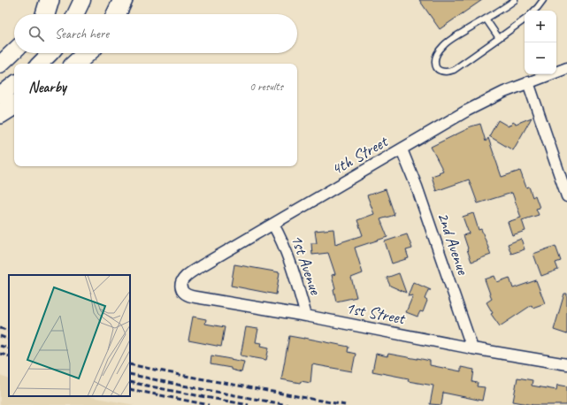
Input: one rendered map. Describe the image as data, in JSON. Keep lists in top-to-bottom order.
{
  "streets": {
    "street": [
      "4th Street",
      "2nd Avenue",
      "1st Avenue",
      "1st Street"
    ]
  },
  "crossings": [
    ["4th Street", "2nd Avenue"],
    ["4th Street", "1st Avenue"],
    ["4th Street", "1st Street"],
    ["2nd Avenue", "1st Street"],
    ["1st Avenue", "1st Street"]
  ],
  "page": {
    "map_buttons": ["+", "−"],
    "search": "Search here",
    "heading": ["Nearby", "0 results"]
  }
}
